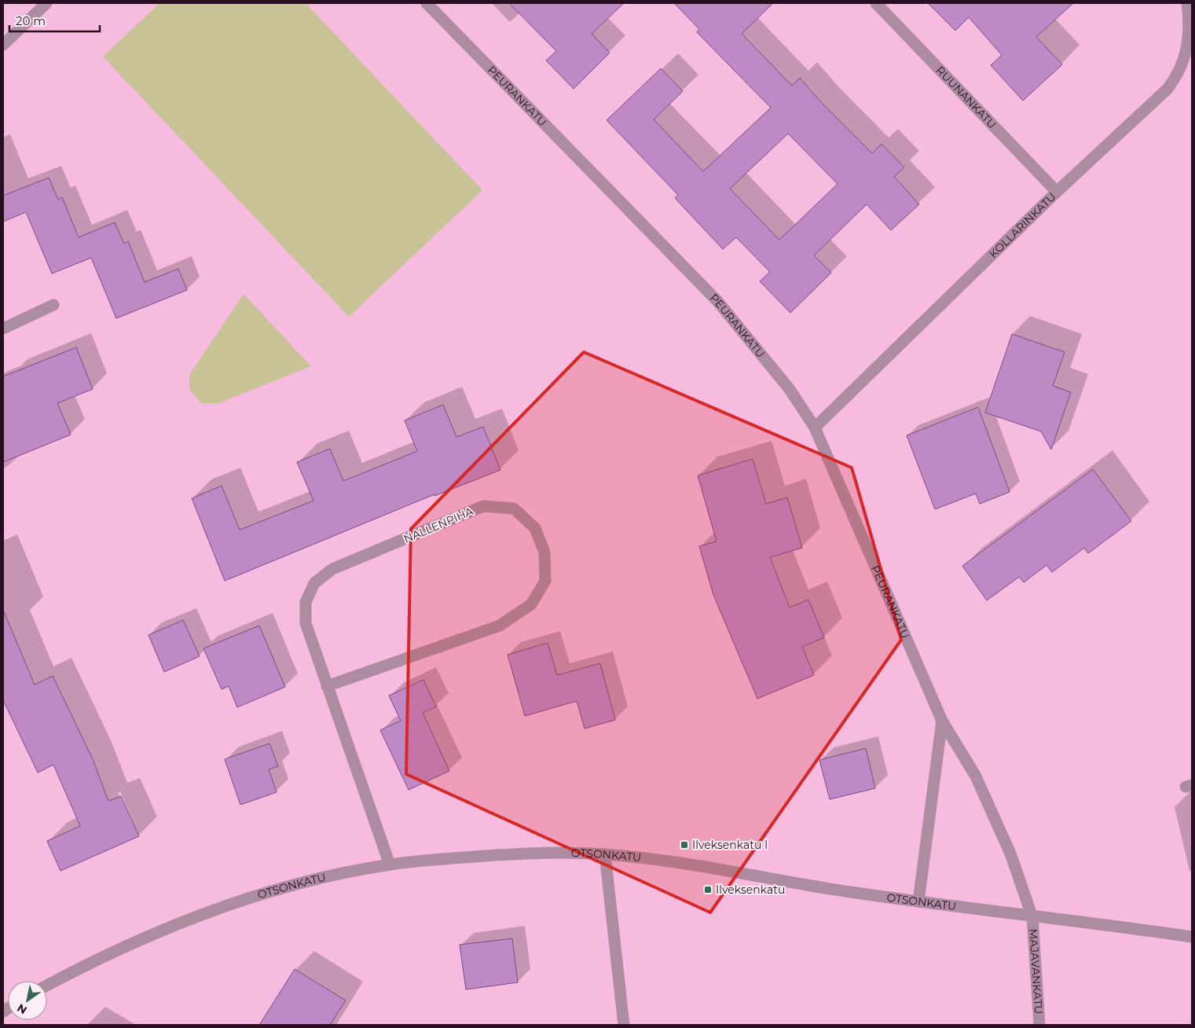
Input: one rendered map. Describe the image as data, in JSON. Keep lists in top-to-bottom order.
{
  "streets": {
    "street": [
      "PEURANKATU",
      "RUUNANKATU",
      "KOLLARINKATU",
      "NALLENPIHA",
      "OTSONKATU",
      "MAJAVANKATU"
    ]
  },
  "crossings": [
    ["PEURANKATU", "KOLLARINKATU"],
    ["PEURANKATU", "OTSONKATU"],
    ["PEURANKATU", "MAJAVANKATU"],
    ["RUUNANKATU", "KOLLARINKATU"],
    ["NALLENPIHA", "OTSONKATU"],
    ["OTSONKATU", "MAJAVANKATU"]
  ],
  "places": {
    "transit": ["Ilveksenkatu I", "Ilveksenkatu"]
  },
  "scale_bar": "20 m",
  "north": "bottom left"
}
